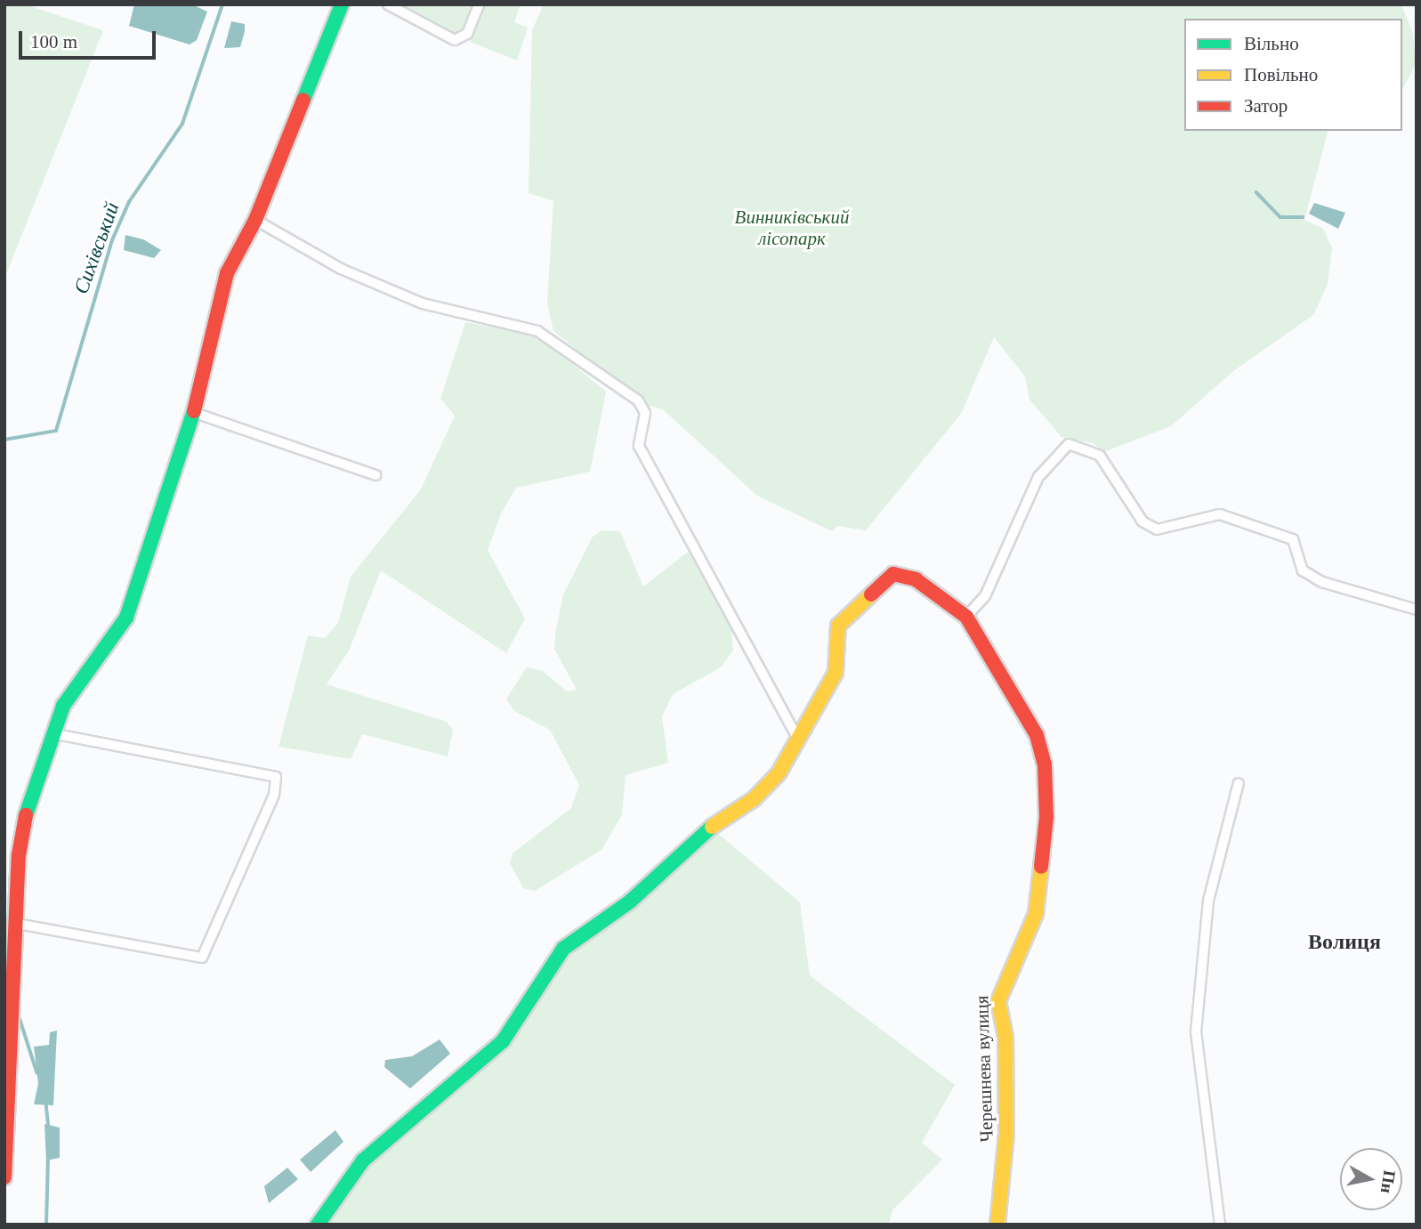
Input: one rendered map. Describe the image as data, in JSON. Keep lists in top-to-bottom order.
{
  "streets": {
    "street": ["Черешнева вулиця"]
  },
  "districts": ["Волиця"],
  "water": ["Сихівський"],
  "parks": ["Винниківський лісопарк"],
  "legend": ["Вільно", "Повільно", "Затор"],
  "scale_bar": "100 m",
  "north": "right"
}
